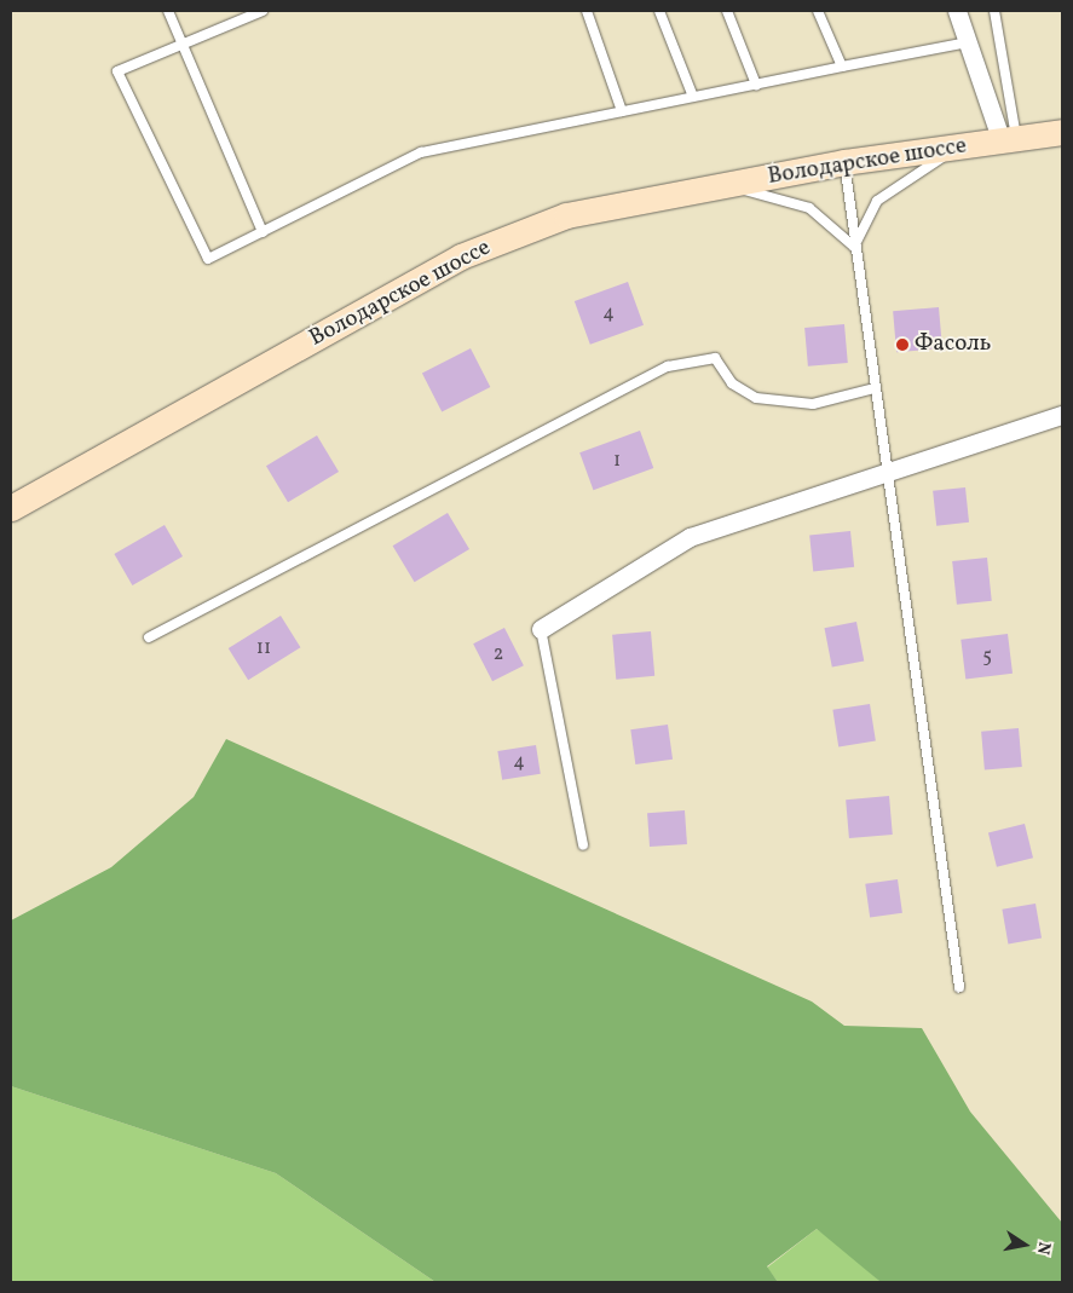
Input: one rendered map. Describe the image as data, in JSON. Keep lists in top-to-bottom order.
{
  "streets": {
    "main road": ["Володарское шоссе"]
  },
  "places": ["Фасоль"],
  "house_numbers": [
    "4",
    "1",
    "11",
    "2",
    "5",
    "4"
  ],
  "north": "right"
}
